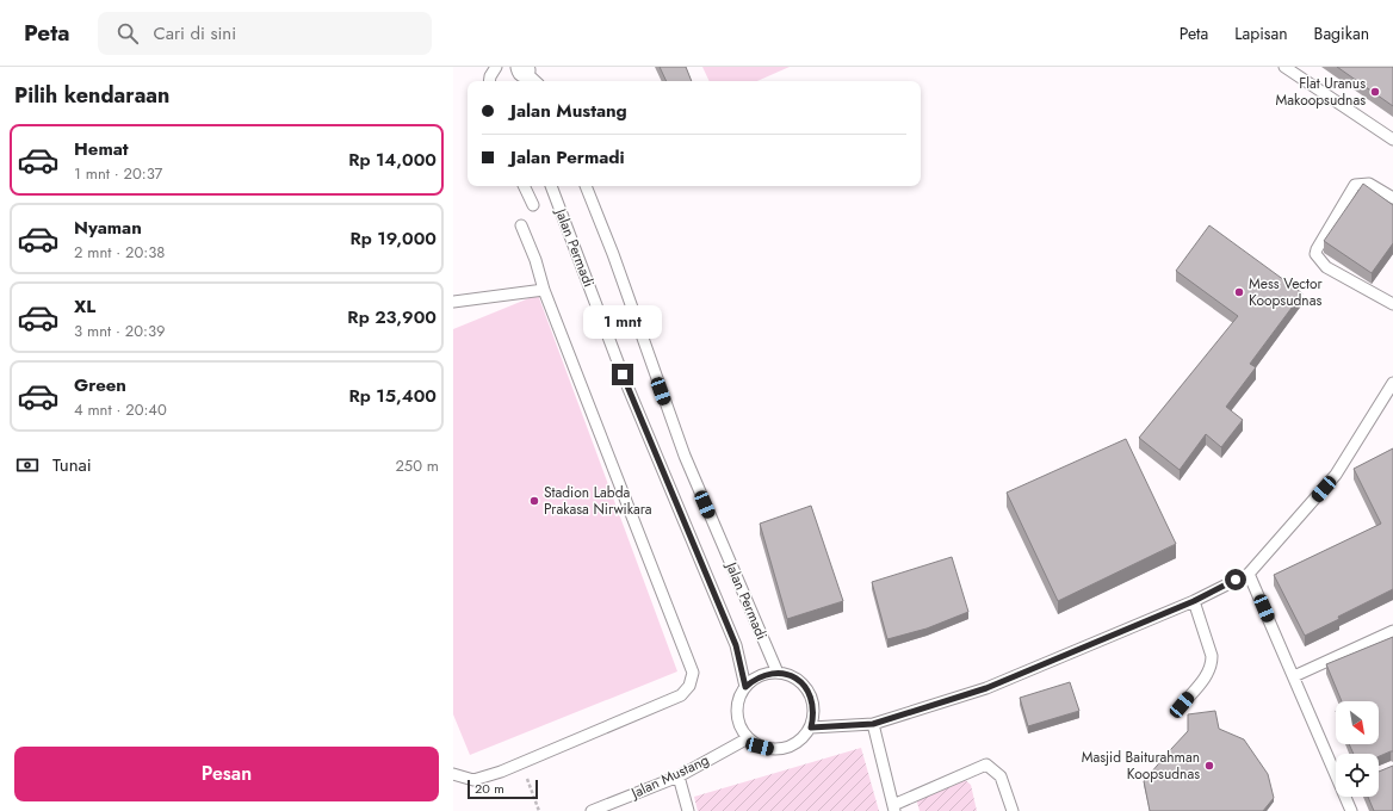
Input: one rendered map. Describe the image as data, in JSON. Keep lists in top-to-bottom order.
{
  "streets": {
    "lane": ["Jalan Permadi", "Jalan Mustang"]
  },
  "crossings": [
    ["Jalan Permadi", "Jalan Mustang"]
  ],
  "places": [
    "Flat Uranus Makoopsudnas",
    "Mess Vector Koopsudnas",
    "Stadion Labda Prakasa Nirwikara",
    "Masjid Baiturahman Koopsudnas"
  ],
  "scale_bar": "20 m",
  "north": "bottom right",
  "page": {
    "header": "Peta",
    "search": "Cari di sini",
    "nav": ["Peta", "Lapisan", "Bagikan"],
    "heading": "Pilih kendaraan",
    "banner": ["Jalan Mustang", "Jalan Permadi"],
    "list": [
      {
        "name": "Hemat",
        "note": "1 mnt · 20:37",
        "value": "Rp 14,000"
      },
      {
        "name": "Nyaman",
        "note": "2 mnt · 20:38",
        "value": "Rp 19,000"
      },
      {
        "name": "XL",
        "note": "3 mnt · 20:39",
        "value": "Rp 23,900"
      },
      {
        "name": "Green",
        "note": "4 mnt · 20:40",
        "value": "Rp 15,400"
      }
    ],
    "bubble": "1 mnt",
    "pay": ["Tunai", "250 m"],
    "buttons": "Pesan",
    "scale": "20 m"
  }
}
